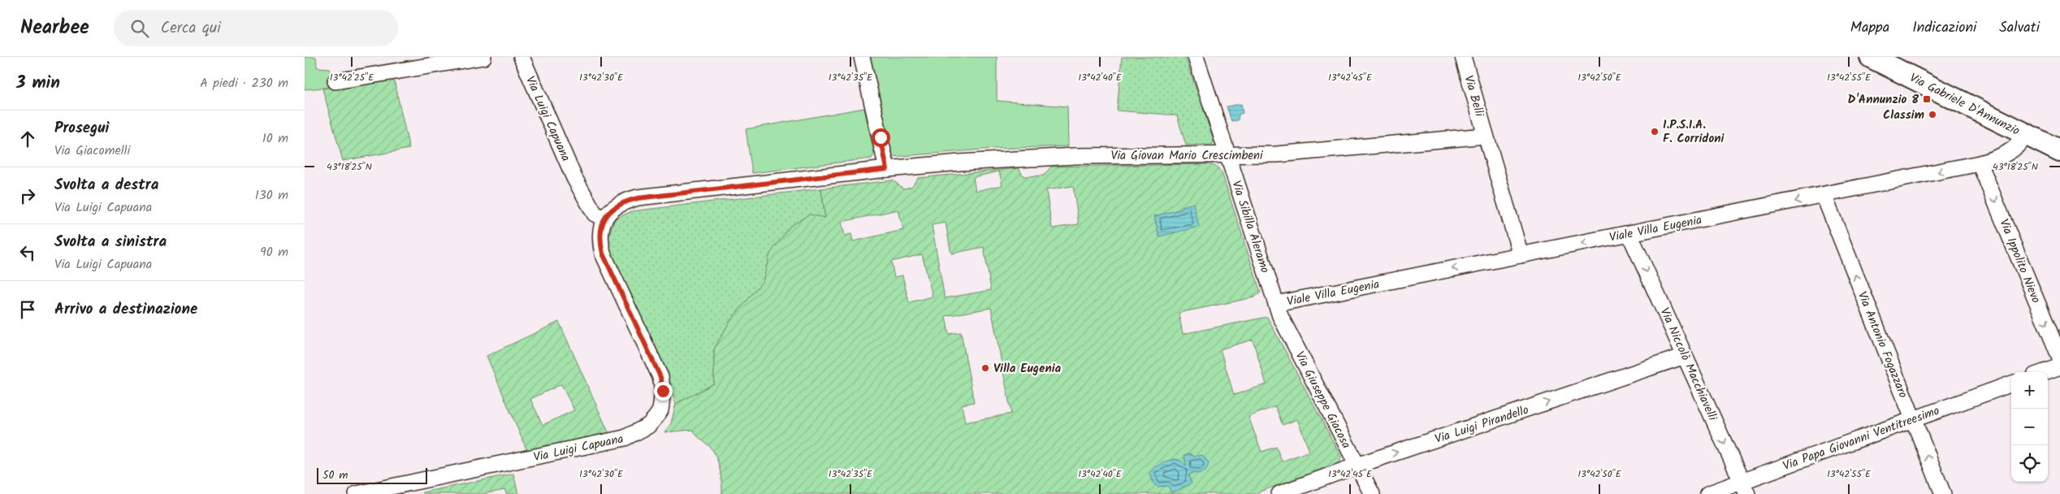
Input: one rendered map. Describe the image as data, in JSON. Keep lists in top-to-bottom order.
{
  "streets": {
    "main road": ["Via Gabriele D'Annunzio"],
    "street": [
      "Via Belli",
      "Via Luigi Capuana",
      "Via Giovan Mario Crescimbeni",
      "Via Sibilla Aleramo",
      "Viale Villa Eugenia",
      "Via Ippolito Nievo",
      "Via Antonio Fogazzaro",
      "Via Niccolò Macchiavelli",
      "Via Giuseppe Giacosa",
      "Via Luigi Pirandello",
      "Via Papa Giovanni Ventitreesimo"
    ]
  },
  "crossings": [
    ["Via Belli", "Via Giovan Mario Crescimbeni"],
    ["Via Belli", "Viale Villa Eugenia"],
    ["Via Gabriele D'Annunzio", "Viale Villa Eugenia"],
    ["Via Giovan Mario Crescimbeni", "Via Sibilla Aleramo"],
    ["Via Sibilla Aleramo", "Viale Villa Eugenia"],
    ["Via Sibilla Aleramo", "Via Giuseppe Giacosa"],
    ["Viale Villa Eugenia", "Via Ippolito Nievo"],
    ["Viale Villa Eugenia", "Via Antonio Fogazzaro"],
    ["Viale Villa Eugenia", "Via Niccolò Macchiavelli"],
    ["Viale Villa Eugenia", "Via Giuseppe Giacosa"],
    ["Via Antonio Fogazzaro", "Via Papa Giovanni Ventitreesimo"],
    ["Via Niccolò Macchiavelli", "Via Luigi Pirandello"],
    ["Via Niccolò Macchiavelli", "Via Papa Giovanni Ventitreesimo"],
    ["Via Giuseppe Giacosa", "Via Luigi Pirandello"]
  ],
  "one_way": [
    "Viale Villa Eugenia",
    "Via Ippolito Nievo",
    "Via Antonio Fogazzaro",
    "Via Niccolò Macchiavelli",
    "Via Luigi Pirandello"
  ],
  "places": {
    "transit": ["D'Annunzio 8"],
    "other": ["Classim", "I.P.S.I.A. F. Corridoni", "Villa Eugenia"]
  },
  "scale_bar": "50 m",
  "page": {
    "header": "Nearbee",
    "search": "Cerca qui",
    "nav": ["Mappa", "Indicazioni", "Salvati"],
    "heading": ["3 min", "A piedi · 230 m"],
    "list": [
      ["Prosegui", "Via Giacomelli", "10 m"],
      ["Svolta a destra", "Via Luigi Capuana", "130 m"],
      ["Svolta a sinistra", "Via Luigi Capuana", "90 m"],
      "Arrivo a destinazione"
    ],
    "map_buttons": ["+", "−"],
    "scale": "50 m"
  },
  "coordinates": [
    "13°42'25\"E",
    "13°42'30\"E",
    "13°42'35\"E",
    "13°42'40\"E",
    "13°42'45\"E",
    "13°42'50\"E",
    "13°42'55\"E",
    "43°18'25\"N"
  ]
}
